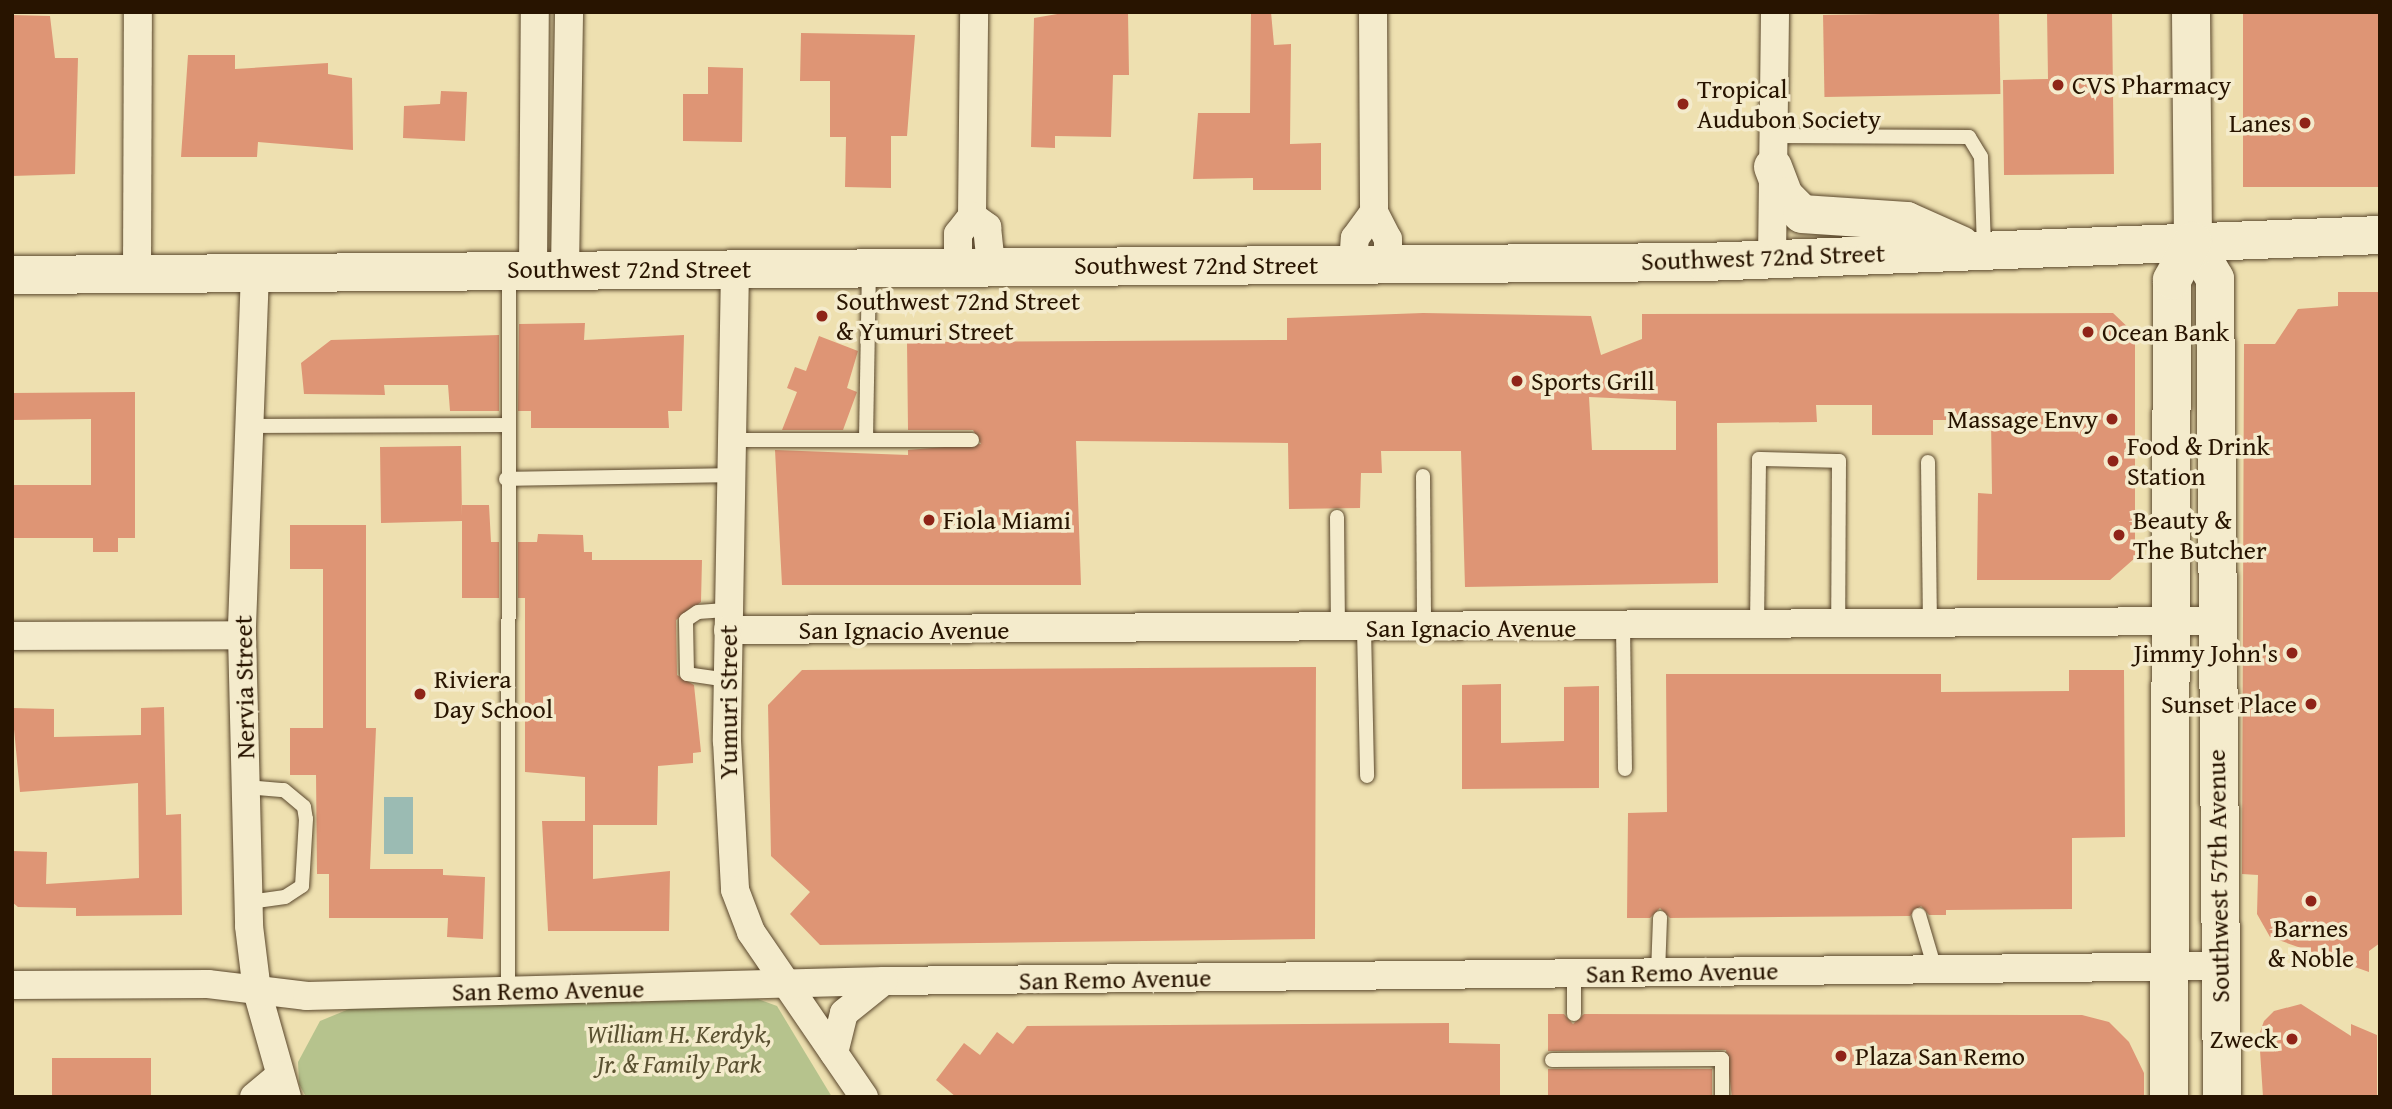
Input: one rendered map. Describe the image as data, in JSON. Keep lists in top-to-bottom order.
{
  "streets": {
    "main road": ["Southwest 72nd Street", "Southwest 57th Avenue"],
    "street": [
      "San Ignacio Avenue",
      "Nervia Street",
      "Yumuri Street",
      "San Remo Avenue"
    ]
  },
  "crossings": [
    ["Southwest 72nd Street", "Nervia Street"],
    ["Southwest 72nd Street", "Yumuri Street"],
    ["Southwest 72nd Street", "Southwest 57th Avenue"],
    ["San Ignacio Avenue", "Yumuri Street"],
    ["San Ignacio Avenue", "Southwest 57th Avenue"],
    ["Nervia Street", "San Remo Avenue"],
    ["Yumuri Street", "San Remo Avenue"],
    ["Southwest 57th Avenue", "San Remo Avenue"]
  ],
  "parks": ["William H. Kerdyk, Jr. & Family Park"],
  "places": [
    "CVS Pharmacy",
    "Tropical Audubon Society",
    "Lanes",
    "Southwest 72nd Street & Yumuri Street",
    "Ocean Bank",
    "Sports Grill",
    "Massage Envy",
    "Food & Drink Station",
    "Fiola Miami",
    "Beauty & The Butcher",
    "Jimmy John's",
    "Riviera Day School",
    "Sunset Place",
    "Barnes & Noble",
    "Zweck",
    "Plaza San Remo"
  ]
}
